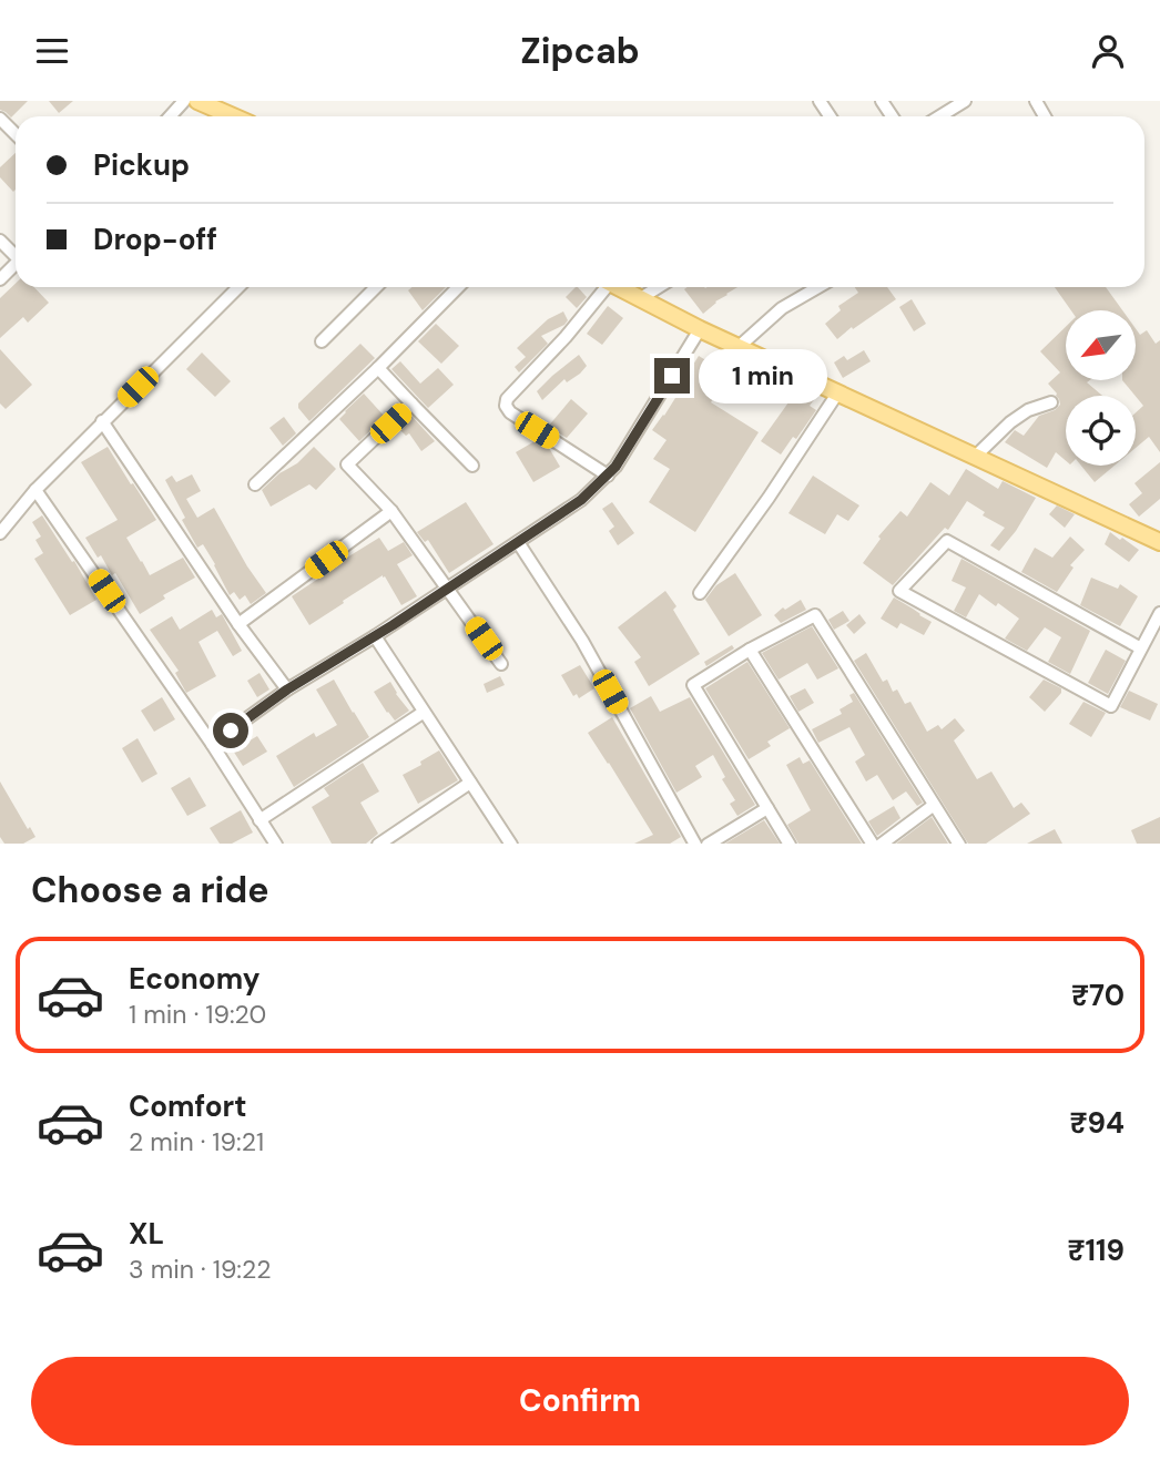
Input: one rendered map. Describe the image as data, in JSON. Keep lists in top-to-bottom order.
{
  "north": "bottom left",
  "page": {
    "header": "Zipcab",
    "banner": ["Pickup", "Drop-off"],
    "bubble": "1 min",
    "heading": "Choose a ride",
    "list": [
      {
        "name": "Economy",
        "note": "1 min · 19:20",
        "value": "₹70"
      },
      {
        "name": "Comfort",
        "note": "2 min · 19:21",
        "value": "₹94"
      },
      {
        "name": "XL",
        "note": "3 min · 19:22",
        "value": "₹119"
      }
    ],
    "buttons": "Confirm"
  }
}
